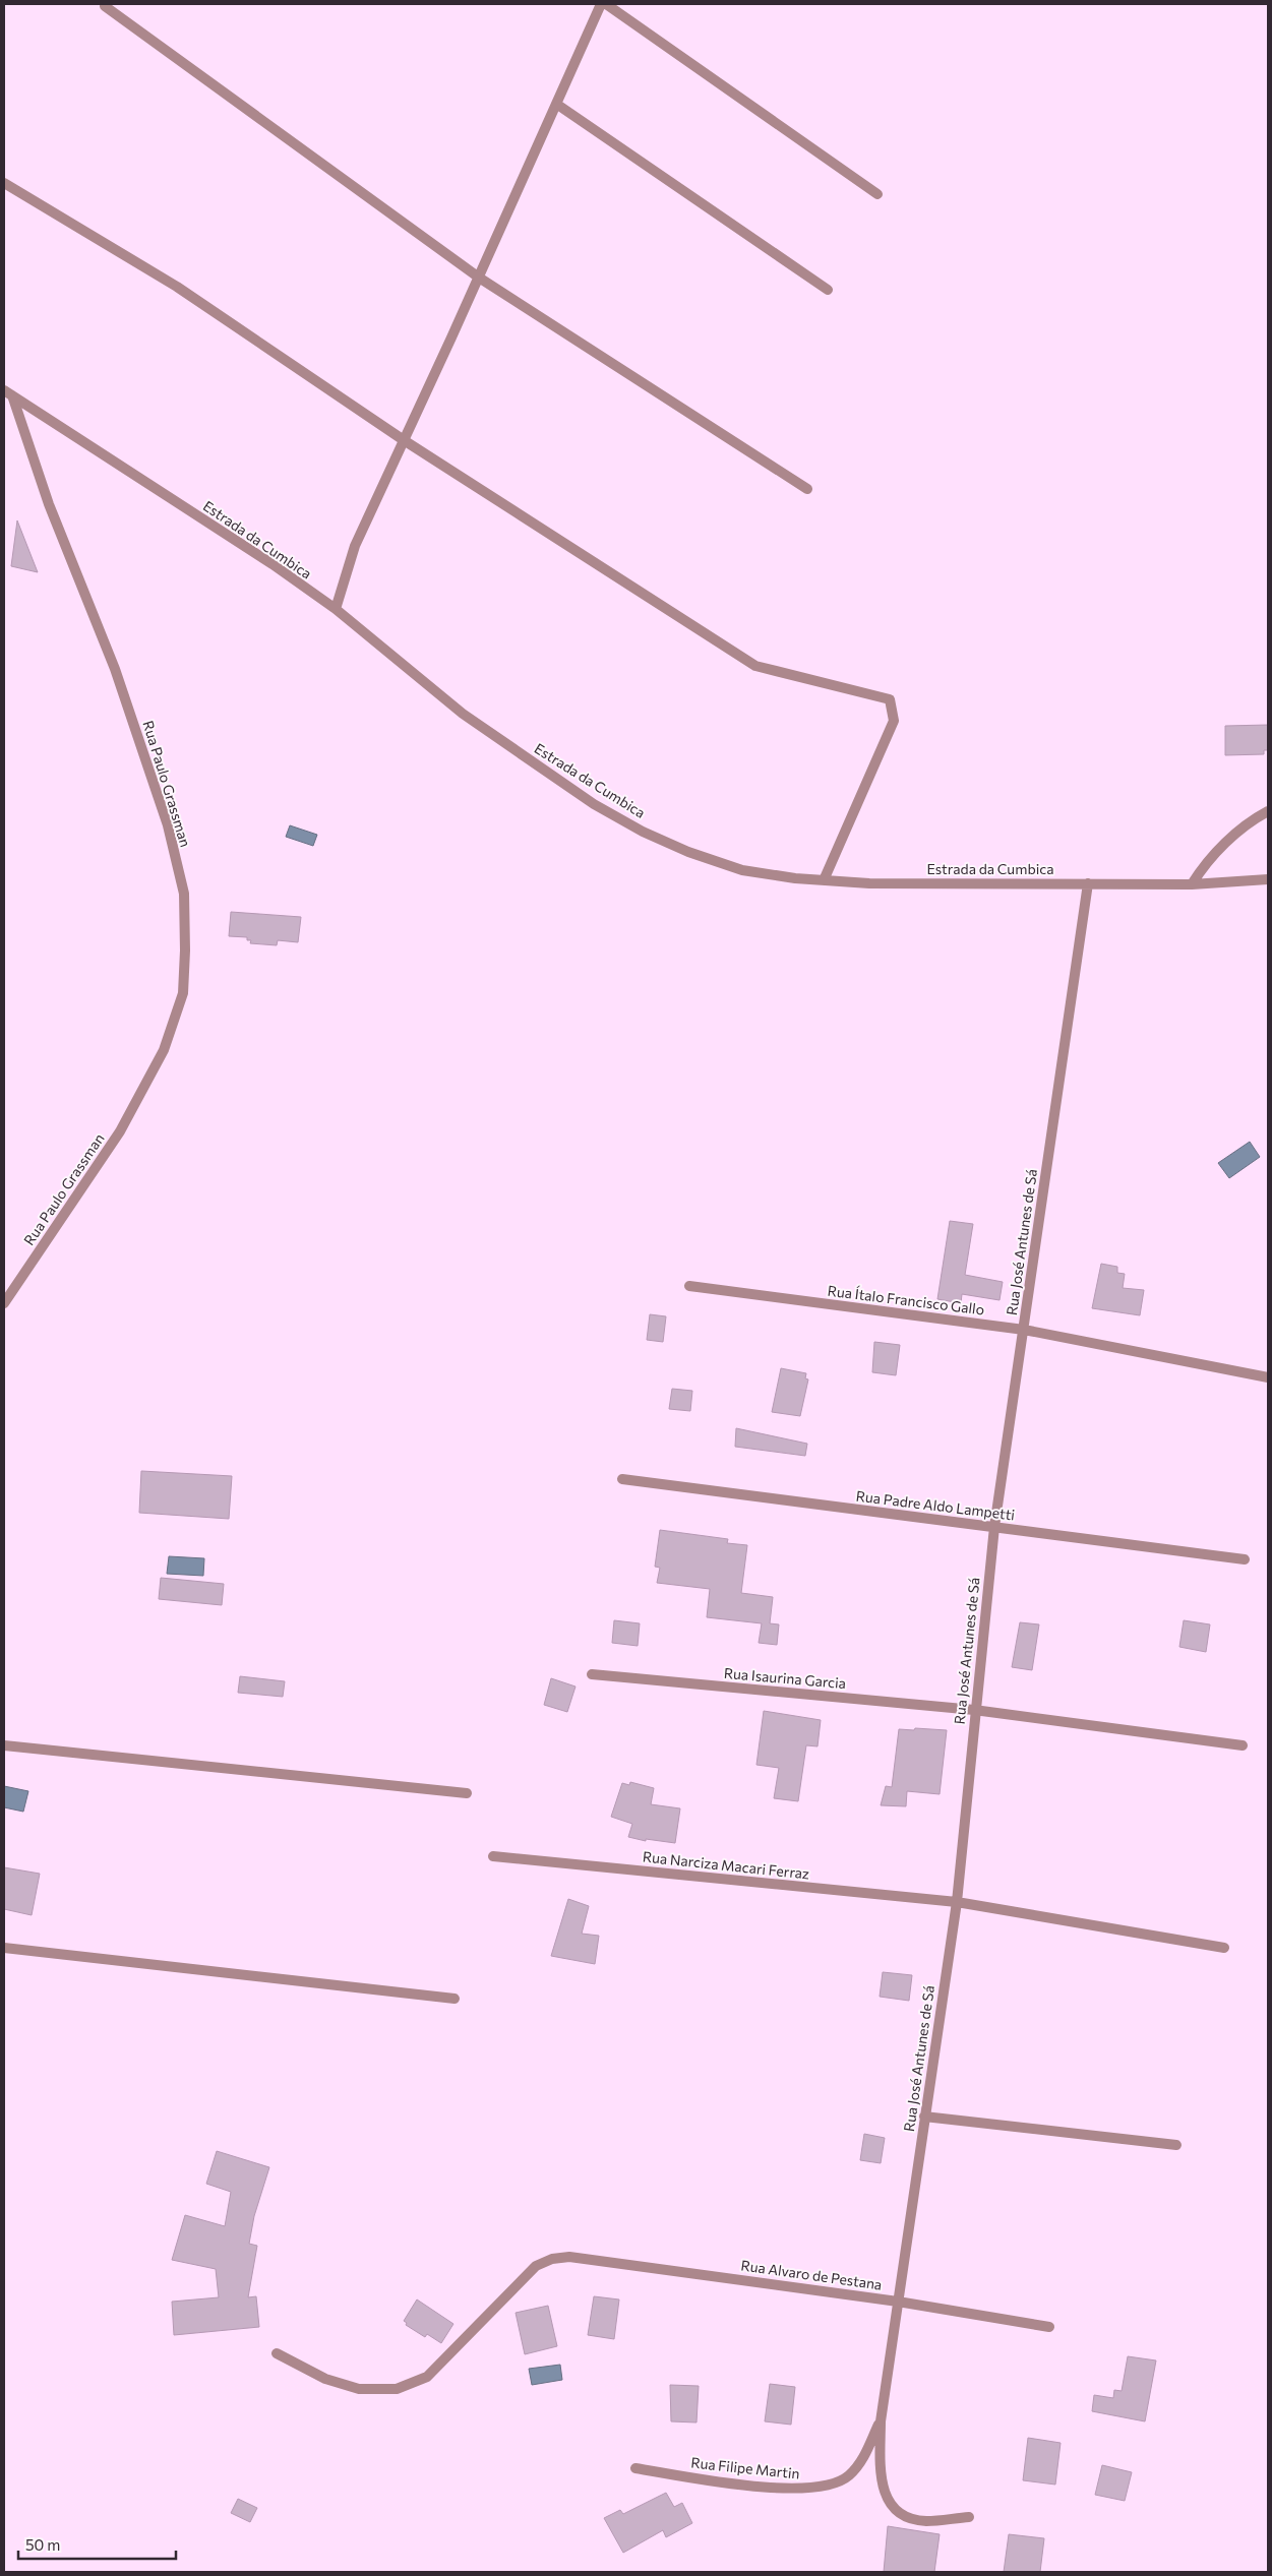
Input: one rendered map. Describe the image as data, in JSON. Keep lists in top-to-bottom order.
{
  "streets": {
    "street": [
      "Estrada da Cumbica",
      "Rua Paulo Grassman",
      "Rua José Antunes de Sá",
      "Rua Ítalo Francisco Gallo",
      "Rua Padre Aldo Lampetti",
      "Rua Isaurina Garcia",
      "Rua Narciza Macari Ferraz",
      "Rua Alvaro de Pestana",
      "Rua Filipe Martin"
    ]
  },
  "crossings": [
    ["Estrada da Cumbica", "Rua Paulo Grassman"],
    ["Estrada da Cumbica", "Rua José Antunes de Sá"],
    ["Rua José Antunes de Sá", "Rua Ítalo Francisco Gallo"],
    ["Rua José Antunes de Sá", "Rua Padre Aldo Lampetti"],
    ["Rua José Antunes de Sá", "Rua Isaurina Garcia"],
    ["Rua José Antunes de Sá", "Rua Narciza Macari Ferraz"],
    ["Rua José Antunes de Sá", "Rua Alvaro de Pestana"],
    ["Rua José Antunes de Sá", "Rua Filipe Martin"]
  ],
  "scale_bar": "50 m"
}
